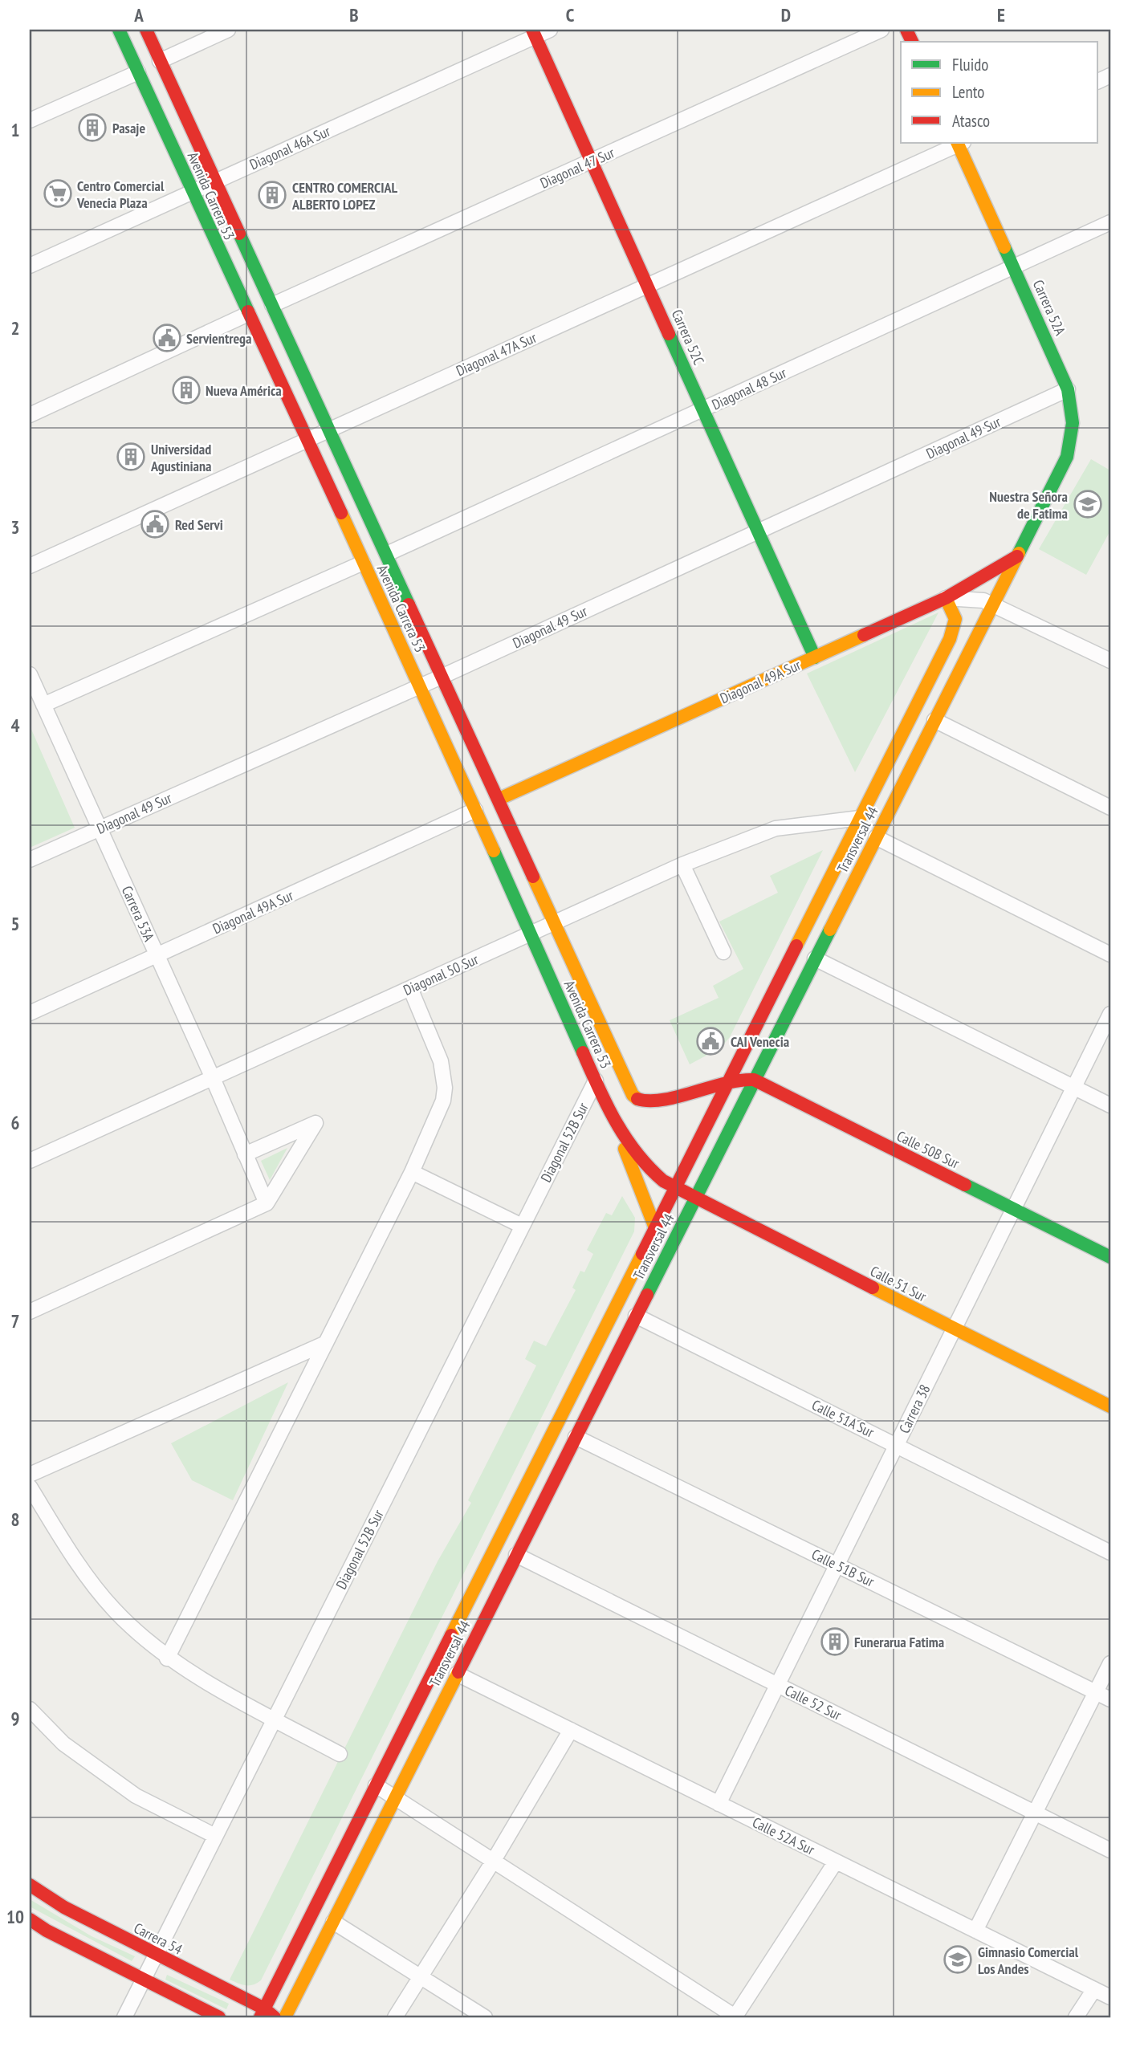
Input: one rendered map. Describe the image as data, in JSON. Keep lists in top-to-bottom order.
{
  "streets": {
    "street": [
      "Diagonal 46A Sur",
      "Diagonal 47 Sur",
      "Avenida Carrera 53",
      "Carrera 52A",
      "Carrera 52C",
      "Diagonal 47A Sur",
      "Diagonal 48 Sur",
      "Diagonal 49 Sur",
      "Diagonal 49A Sur",
      "Transversal 44",
      "Carrera 53A",
      "Diagonal 50 Sur",
      "Diagonal 52B Sur",
      "Calle 50B Sur",
      "Calle 51 Sur",
      "Carrera 38",
      "Calle 51A Sur",
      "Calle 51B Sur",
      "Calle 52 Sur",
      "Calle 52A Sur",
      "Carrera 54"
    ]
  },
  "crossings": [
    ["Diagonal 46A Sur", "Avenida Carrera 53"],
    ["Diagonal 46A Sur", "Carrera 52C"],
    ["Diagonal 47 Sur", "Avenida Carrera 53"],
    ["Diagonal 47 Sur", "Carrera 52C"],
    ["Avenida Carrera 53", "Diagonal 47A Sur"],
    ["Avenida Carrera 53", "Diagonal 48 Sur"],
    ["Avenida Carrera 53", "Diagonal 49 Sur"],
    ["Avenida Carrera 53", "Diagonal 49A Sur"],
    ["Avenida Carrera 53", "Transversal 44"],
    ["Avenida Carrera 53", "Diagonal 50 Sur"],
    ["Avenida Carrera 53", "Diagonal 52B Sur"],
    ["Avenida Carrera 53", "Calle 51 Sur"],
    ["Carrera 52A", "Diagonal 47A Sur"],
    ["Carrera 52A", "Diagonal 48 Sur"],
    ["Carrera 52A", "Diagonal 49 Sur"],
    ["Carrera 52A", "Transversal 44"],
    ["Carrera 52C", "Diagonal 47A Sur"],
    ["Carrera 52C", "Diagonal 48 Sur"],
    ["Carrera 52C", "Diagonal 49 Sur"],
    ["Carrera 52C", "Diagonal 49A Sur"],
    ["Diagonal 49 Sur", "Carrera 53A"],
    ["Diagonal 49A Sur", "Transversal 44"],
    ["Diagonal 49A Sur", "Carrera 53A"],
    ["Transversal 44", "Diagonal 50 Sur"],
    ["Transversal 44", "Calle 50B Sur"],
    ["Transversal 44", "Calle 51 Sur"],
    ["Transversal 44", "Calle 51A Sur"],
    ["Transversal 44", "Calle 51B Sur"],
    ["Transversal 44", "Calle 52 Sur"],
    ["Transversal 44", "Calle 52A Sur"],
    ["Transversal 44", "Carrera 54"],
    ["Carrera 53A", "Diagonal 50 Sur"],
    ["Diagonal 52B Sur", "Carrera 54"],
    ["Calle 50B Sur", "Carrera 38"],
    ["Calle 51 Sur", "Carrera 38"],
    ["Carrera 38", "Calle 51A Sur"],
    ["Carrera 38", "Calle 51B Sur"],
    ["Carrera 38", "Calle 52 Sur"],
    ["Carrera 38", "Calle 52A Sur"]
  ],
  "places": {
    "building": [
      "Pasaje",
      "CENTRO COMERCIAL ALBERTO LOPEZ",
      "Nueva América",
      "Universidad Agustiniana",
      "Funerarua Fatima"
    ],
    "supermarket": ["Centro Comercial Venecia Plaza"],
    "public building": ["Servientrega", "Red Servi", "CAI Venecia"],
    "school or university": ["Nuestra Señora de Fatima", "Gimnasio Comercial Los Andes"]
  },
  "legend": ["Fluido", "Lento", "Atasco"],
  "grid": {
    "columns": [
      "A",
      "B",
      "C",
      "D",
      "E"
    ],
    "rows": [
      "1",
      "2",
      "3",
      "4",
      "5",
      "6",
      "7",
      "8",
      "9",
      "10"
    ]
  }
}
